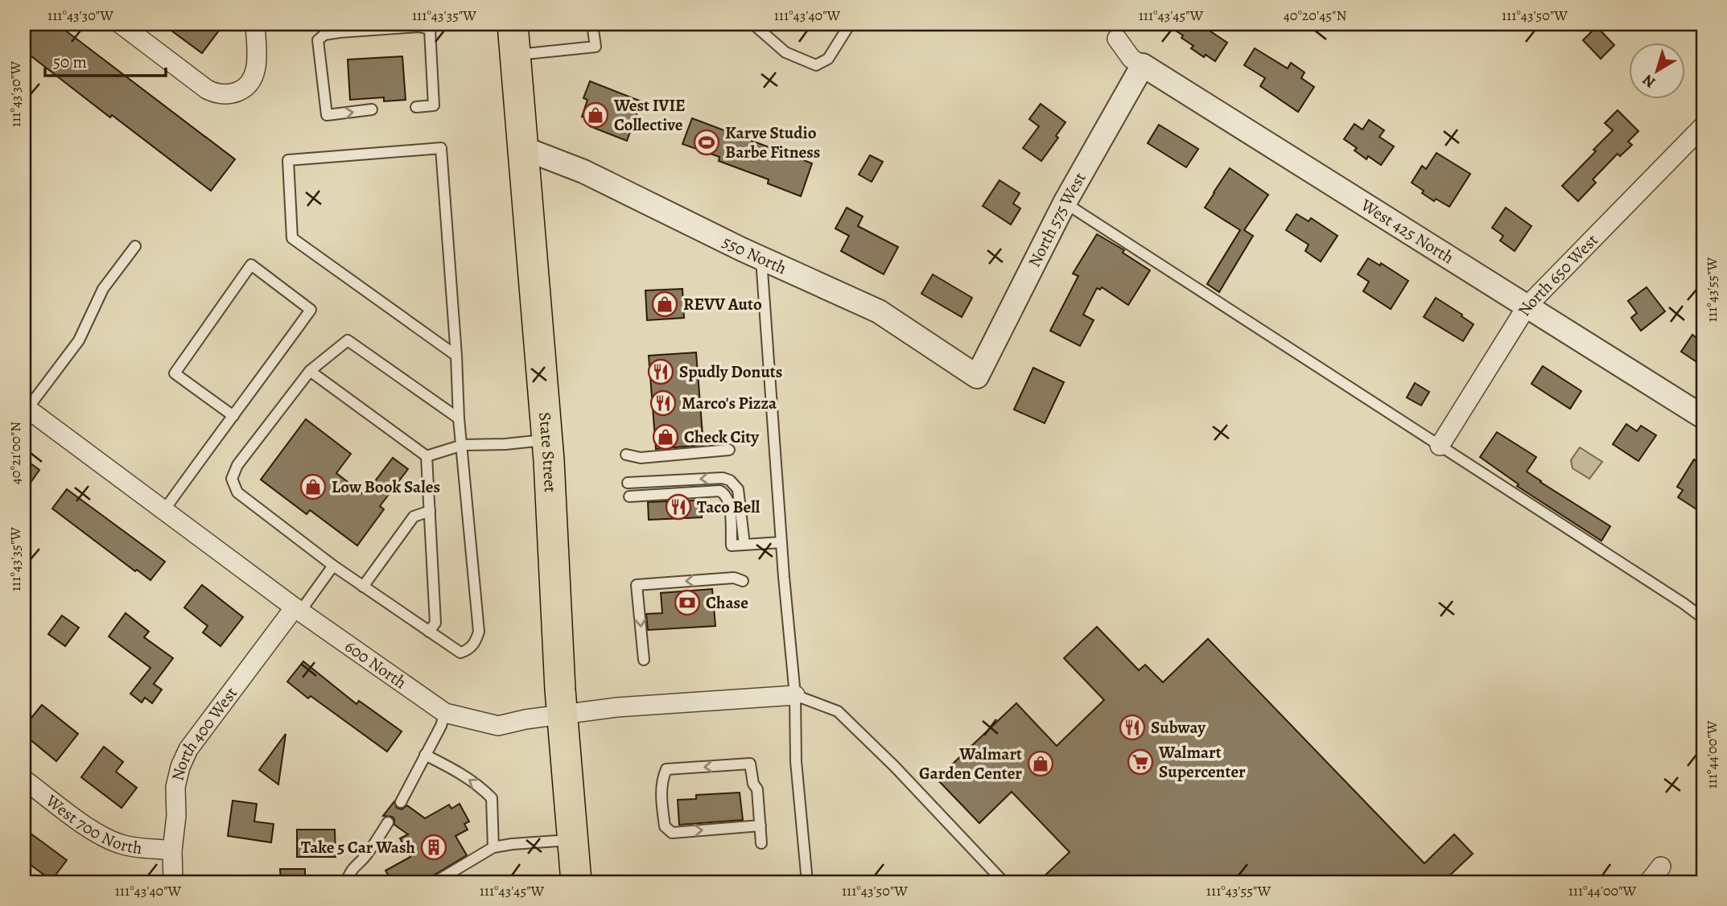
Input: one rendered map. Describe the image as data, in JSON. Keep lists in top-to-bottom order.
{
  "streets": {
    "main road": ["State Street"],
    "street": [
      "North 575 West",
      "West 425 North",
      "550 North",
      "North 650 West",
      "600 North",
      "North 400 West",
      "West 700 North"
    ]
  },
  "crossings": [
    ["North 575 West", "West 425 North"],
    ["North 575 West", "550 North"],
    ["West 425 North", "North 650 West"],
    ["550 North", "State Street"],
    ["State Street", "600 North"],
    ["600 North", "North 400 West"],
    ["North 400 West", "West 700 North"]
  ],
  "places": {
    "shop": [
      "West IVIE Collective",
      "REVV Auto",
      "Check City",
      "Low Book Sales",
      "Walmart Garden Center"
    ],
    "sports": ["Karve Studio Barbe Fitness"],
    "restaurant": [
      "Spudly Donuts",
      "Marco's Pizza",
      "Taco Bell",
      "Subway"
    ],
    "bank": ["Chase"],
    "supermarket": ["Walmart Supercenter"],
    "building": ["Take 5 Car Wash"]
  },
  "scale_bar": "50 m",
  "north": "bottom left",
  "coordinates": [
    "111°43'30\"W",
    "111°43'35\"W",
    "111°43'40\"W",
    "111°43'45\"W",
    "40°20'45\"N",
    "111°43'50\"W",
    "111°43'55\"W",
    "40°21'00\"N",
    "111°44'00\"W"
  ]
}
